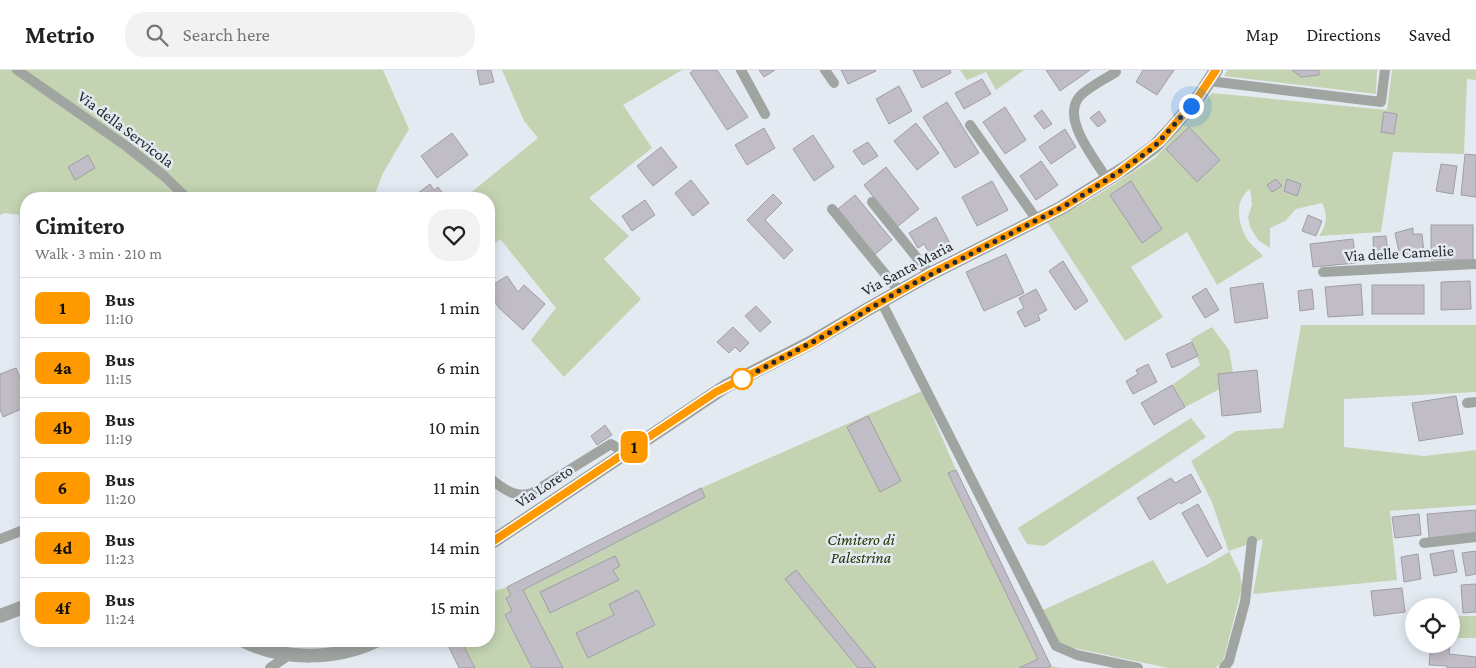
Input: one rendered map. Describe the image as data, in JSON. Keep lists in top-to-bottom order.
{
  "streets": {
    "street": ["Via Santa Maria", "Via Loreto"],
    "lane": ["Via della Servicola", "Via delle Camelie"]
  },
  "crossings": [
    ["Via Santa Maria", "Via Loreto"]
  ],
  "parks": ["Cimitero di Palestrina"],
  "lines": ["bus line 1"],
  "page": {
    "header": "Metrio",
    "search": "Search here",
    "nav": ["Map", "Directions", "Saved"],
    "on_map": "1",
    "heading": ["Cimitero", "Walk · 3 min · 210 m"],
    "list": [
      {
        "mark": "1",
        "name": "Bus",
        "note": "11:10",
        "value": "1 min"
      },
      {
        "mark": "4a",
        "name": "Bus",
        "note": "11:15",
        "value": "6 min"
      },
      {
        "mark": "4b",
        "name": "Bus",
        "note": "11:19",
        "value": "10 min"
      },
      {
        "mark": "6",
        "name": "Bus",
        "note": "11:20",
        "value": "11 min"
      },
      {
        "mark": "4d",
        "name": "Bus",
        "note": "11:23",
        "value": "14 min"
      },
      {
        "mark": "4f",
        "name": "Bus",
        "note": "11:24",
        "value": "15 min"
      }
    ]
  }
}
